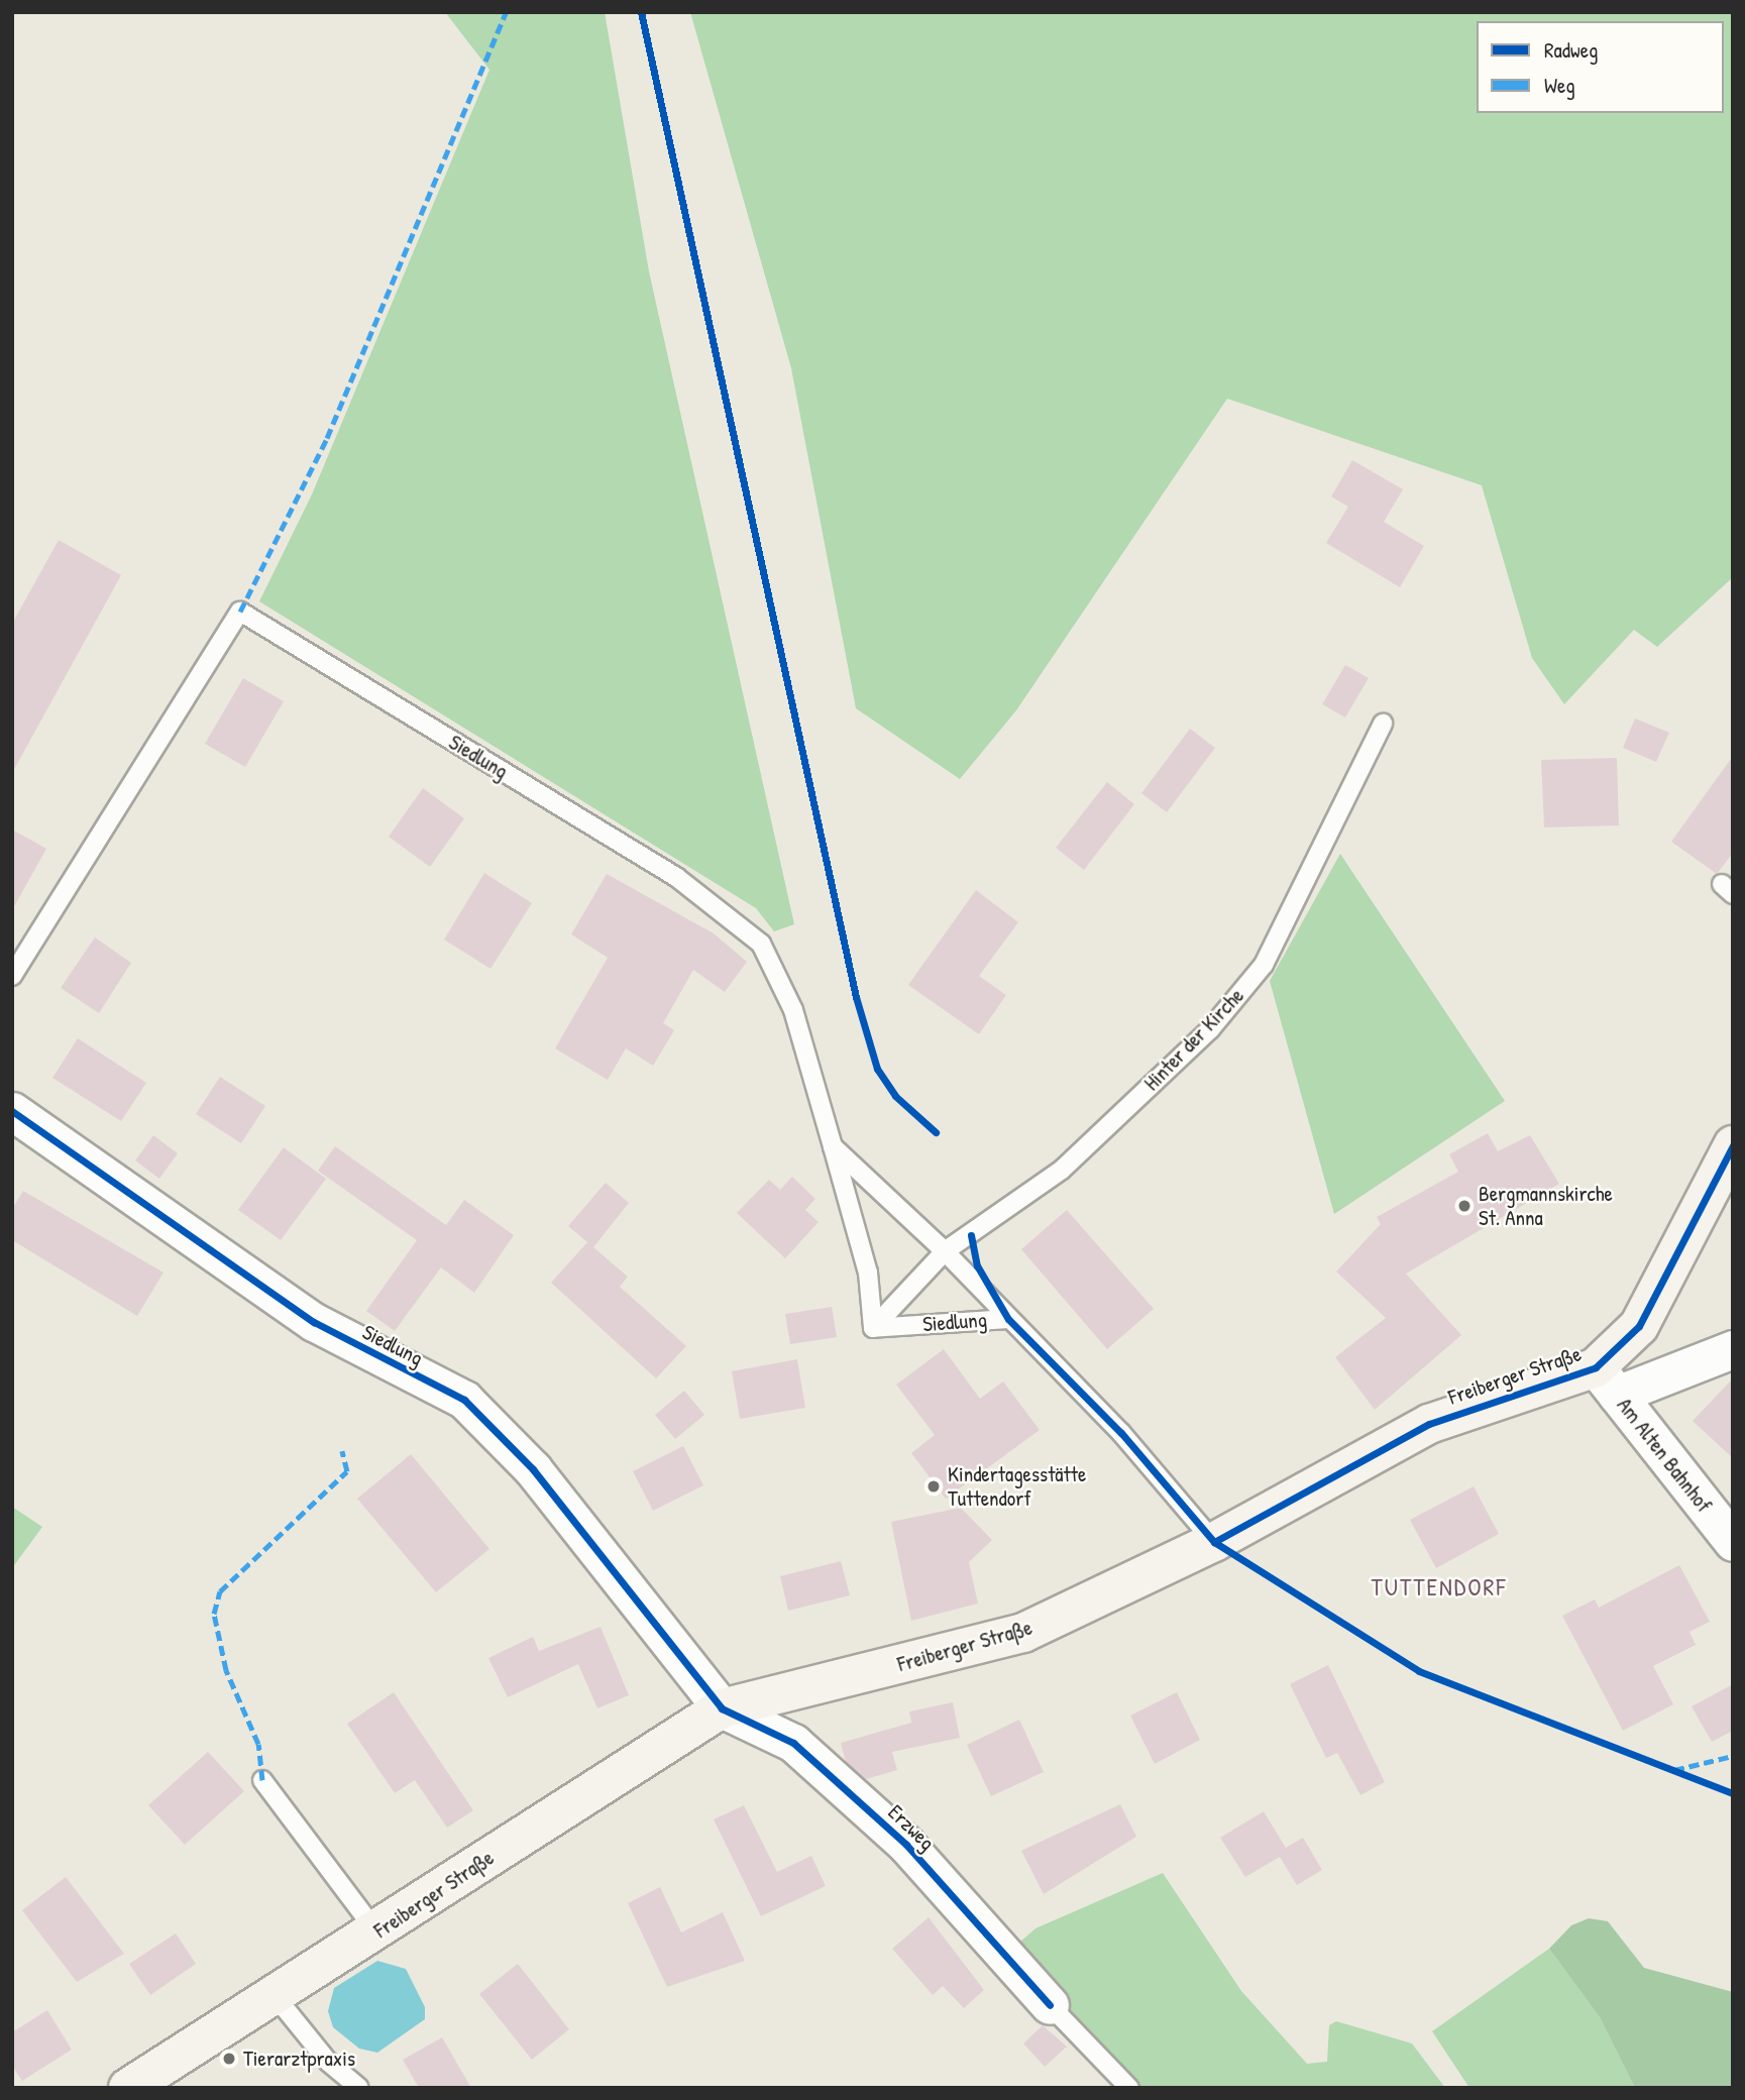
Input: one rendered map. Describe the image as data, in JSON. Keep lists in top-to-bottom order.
{
  "streets": {
    "street": [
      "Siedlung",
      "Freiberger Straße",
      "Am Alten Bahnhof",
      "Erzweg"
    ],
    "lane": ["Hinter der Kirche"]
  },
  "crossings": [
    ["Siedlung", "Hinter der Kirche"],
    ["Siedlung", "Freiberger Straße"],
    ["Siedlung", "Erzweg"],
    ["Freiberger Straße", "Am Alten Bahnhof"],
    ["Freiberger Straße", "Erzweg"]
  ],
  "districts": ["TUTTENDORF"],
  "places": ["Bergmannskirche St. Anna", "Kindertagesstätte Tuttendorf", "Tierarztpraxis"],
  "legend": ["Radweg", "Weg"]
}
